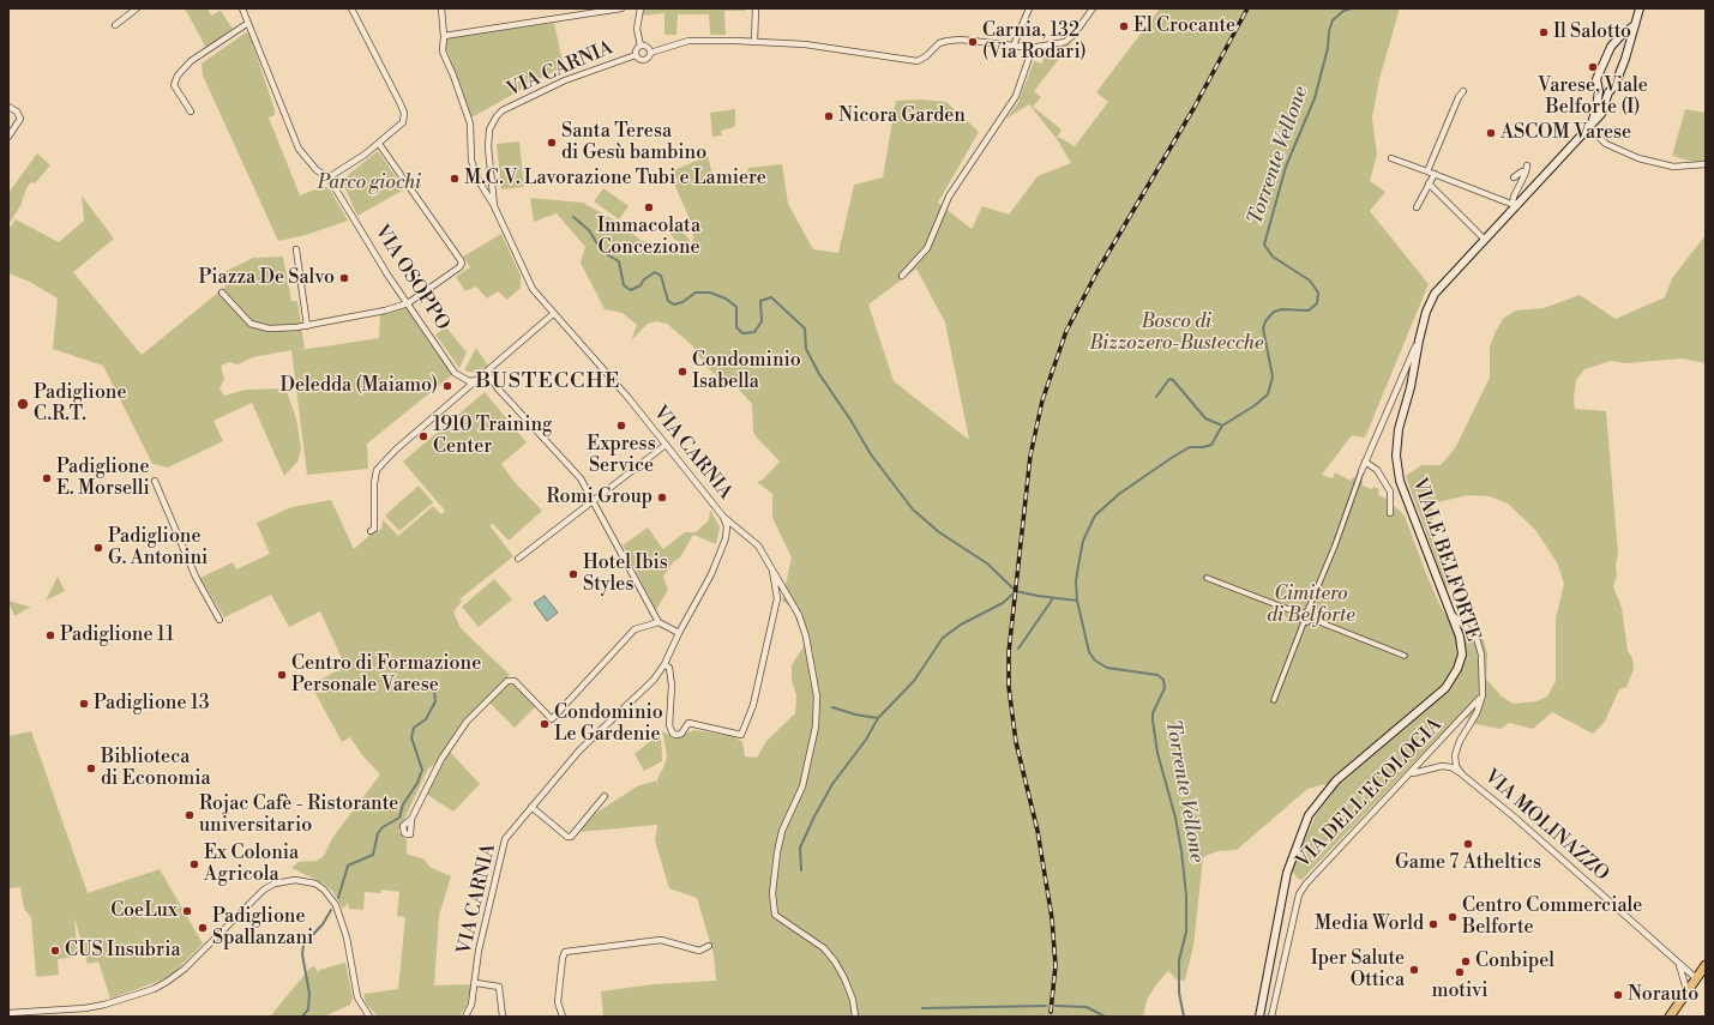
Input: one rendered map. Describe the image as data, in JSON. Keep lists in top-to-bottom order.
{
  "streets": {
    "main road": ["VIALE BELFORTE"],
    "street": [
      "VIA CARNIA",
      "VIA OSOPPO",
      "VIA DELL'ECOLOGIA",
      "VIA MOLINAZZO"
    ]
  },
  "crossings": [
    ["VIA DELL'ECOLOGIA", "VIA MOLINAZZO"]
  ],
  "districts": ["BUSTECCHE"],
  "water": ["Torrente Vellone"],
  "parks": ["Parco giochi", "Bosco di Bizzozero-Bustecche", "Cimitero di Belforte"],
  "places": [
    "El Crocante",
    "Il Salotto",
    "Carnia, 132 (Via Rodari)",
    "Varese, Viale Belforte (I)",
    "Nicora Garden",
    "ASCOM Varese",
    "Santa Teresa di Gesù bambino",
    "M.C.V. Lavorazione Tubi e Lamiere",
    "Immacolata Concezione",
    "Piazza De Salvo",
    "Condominio Isabella",
    "Deledda (Maiamo)",
    "Padiglione C.R.T.",
    "Express Service",
    "1910 Training Center",
    "Padiglione E. Morselli",
    "Romi Group",
    "Padiglione G. Antonini",
    "Hotel Ibis Styles",
    "Padiglione 11",
    "Centro di Formazione Personale Varese",
    "Padiglione 13",
    "Condominio Le Gardenie",
    "Biblioteca di Economia",
    "Rojac Cafè - Ristorante universitario",
    "Game 7 Atheltics",
    "Ex Colonia Agricola",
    "CoeLux",
    "Centro Commerciale Belforte",
    "Media World",
    "Padiglione Spallanzani",
    "CUS Insubria",
    "Conbipel",
    "Iper Salute Ottica",
    "motivi",
    "Norauto"
  ]
}
